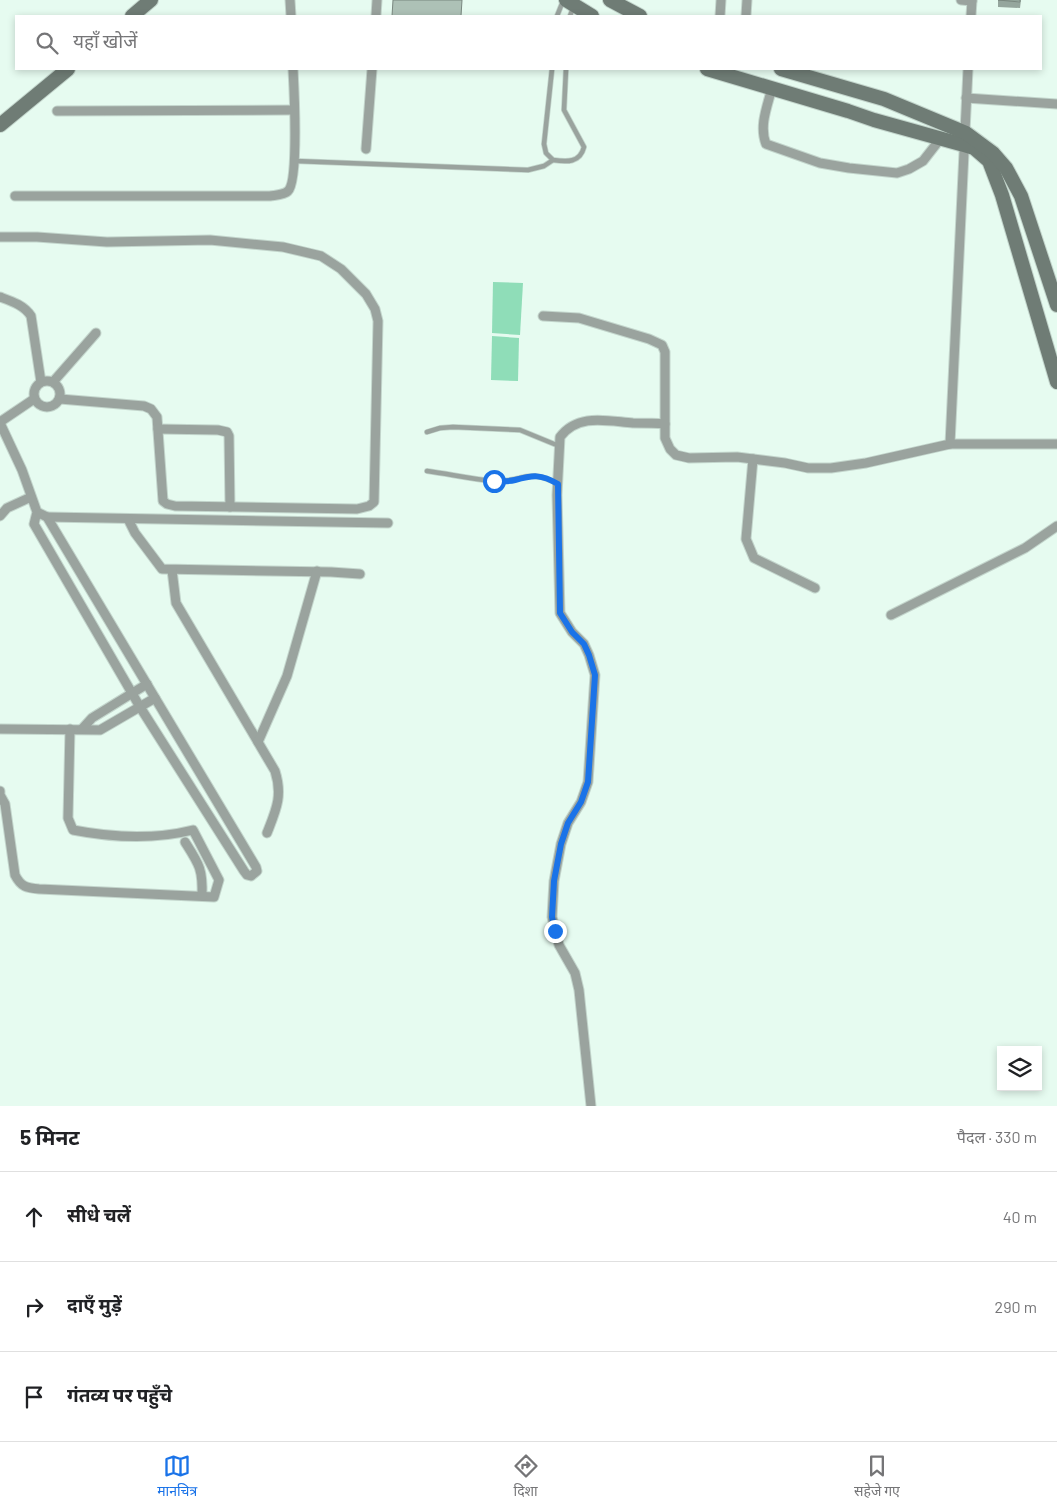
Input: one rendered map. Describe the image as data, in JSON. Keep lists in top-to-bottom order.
{
  "page": {
    "search": "यहाँ खोजें",
    "heading": ["5 मिनट", "पैदल · 330 m"],
    "list": [
      ["सीधे चलें", "40 m"],
      ["दाएँ मुड़ें", "290 m"],
      "गंतव्य पर पहुँचे"
    ],
    "nav": ["मानचित्र", "दिशा", "सहेजे गए"]
  }
}
